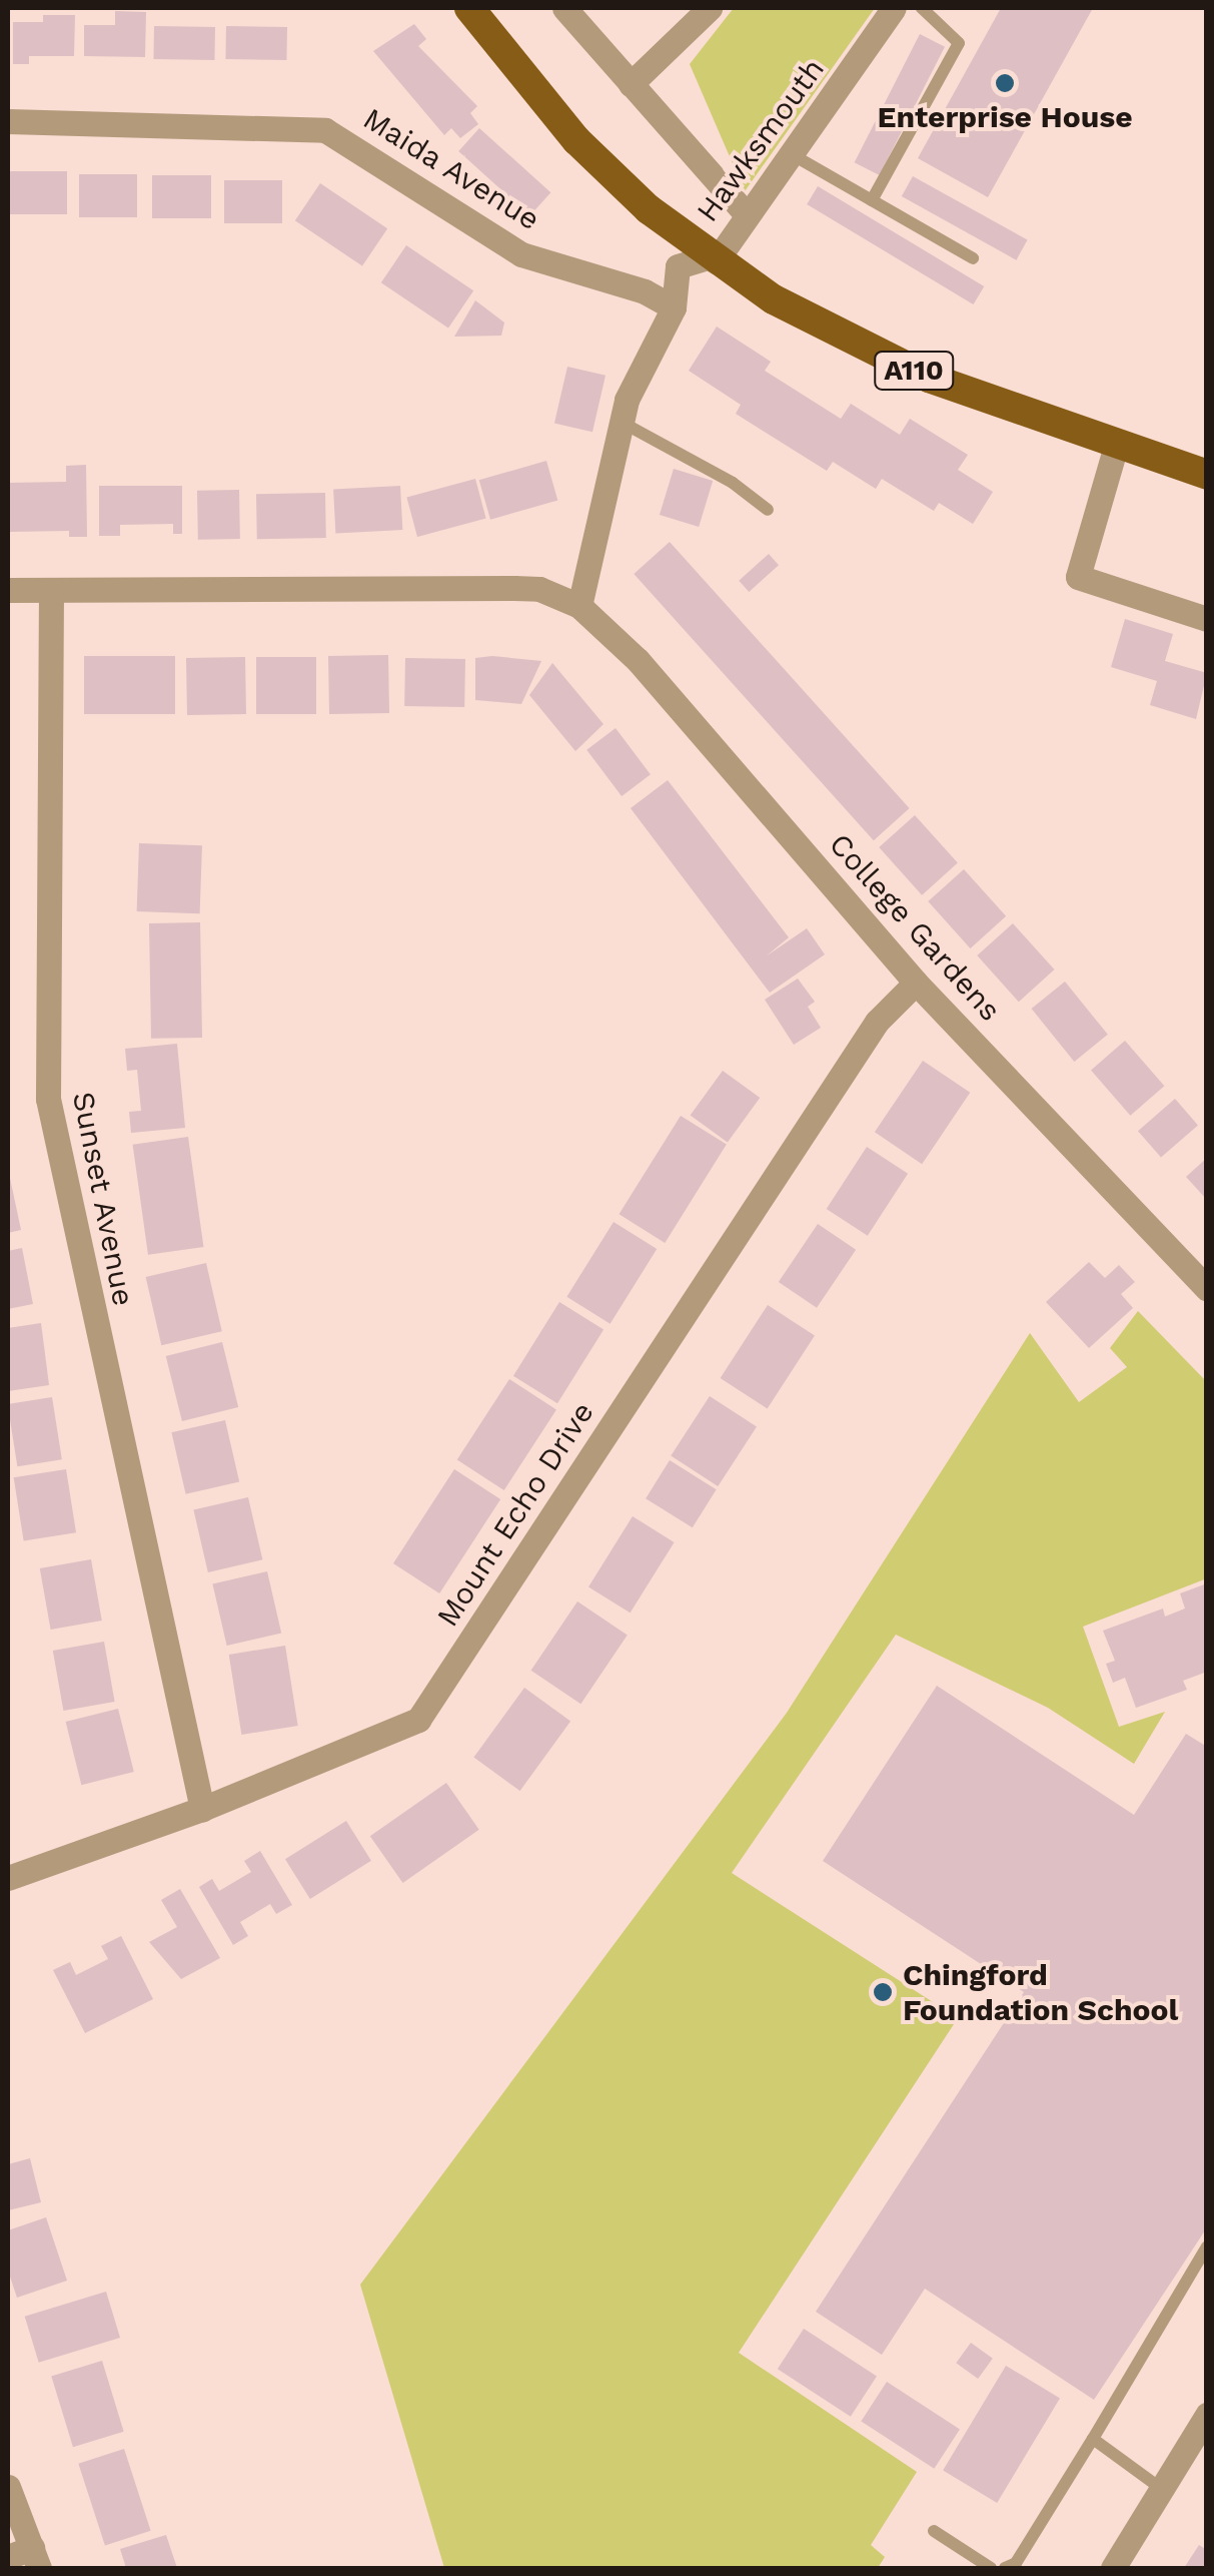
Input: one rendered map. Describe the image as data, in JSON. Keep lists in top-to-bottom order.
{
  "streets": {
    "main road": ["A110"],
    "street": [
      "Hawksmouth",
      "Maida Avenue",
      "College Gardens",
      "Sunset Avenue",
      "Mount Echo Drive"
    ]
  },
  "crossings": [
    ["Hawksmouth", "A110"],
    ["College Gardens", "Sunset Avenue"],
    ["College Gardens", "Mount Echo Drive"],
    ["Sunset Avenue", "Mount Echo Drive"]
  ],
  "places": ["Enterprise House", "Chingford Foundation School"]
}
